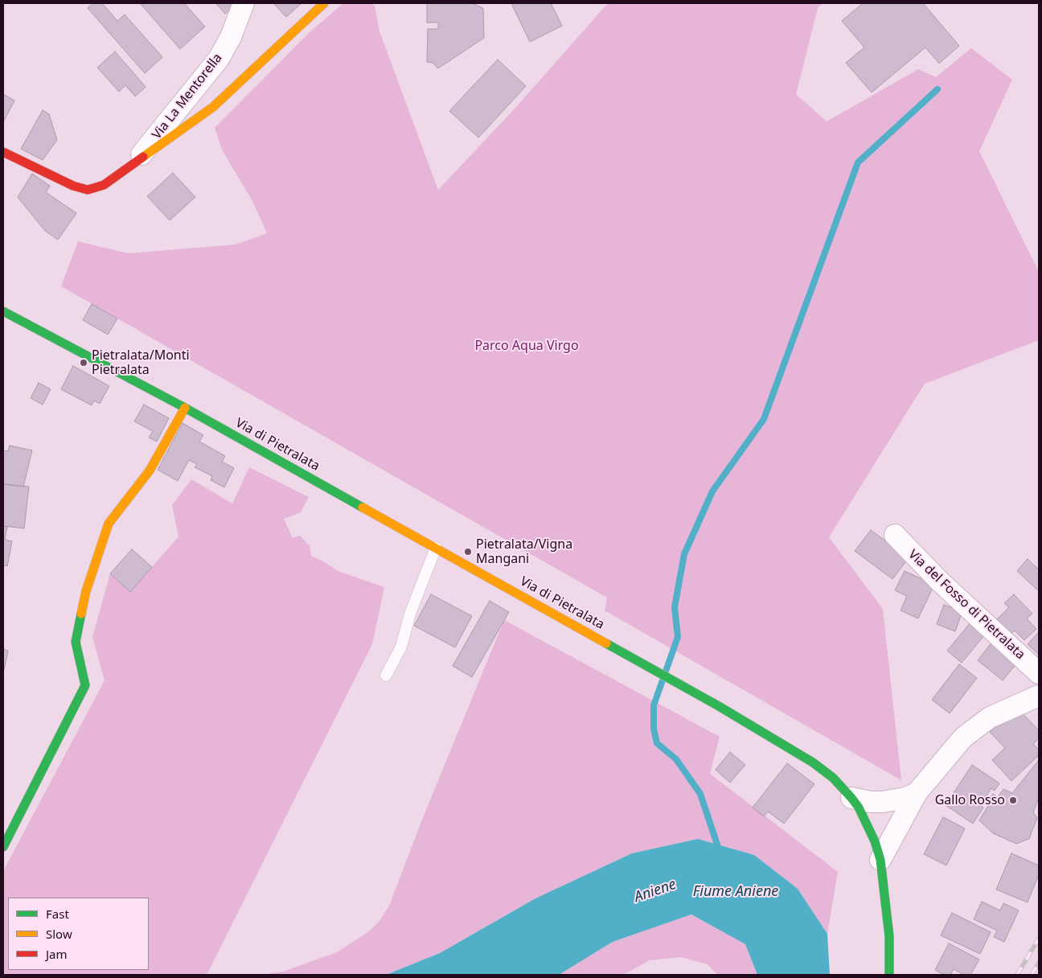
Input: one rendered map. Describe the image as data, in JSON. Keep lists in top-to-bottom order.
{
  "streets": {
    "street": ["Via La Mentorella", "Via di Pietralata", "Via del Fosso di Pietralata"]
  },
  "water": ["Aniene", "Fiume Aniene"],
  "parks": ["Parco Aqua Virgo"],
  "places": ["Pietralata/Monti Pietralata", "Pietralata/Vigna Mangani", "Gallo Rosso"],
  "legend": ["Fast", "Slow", "Jam"]
}
